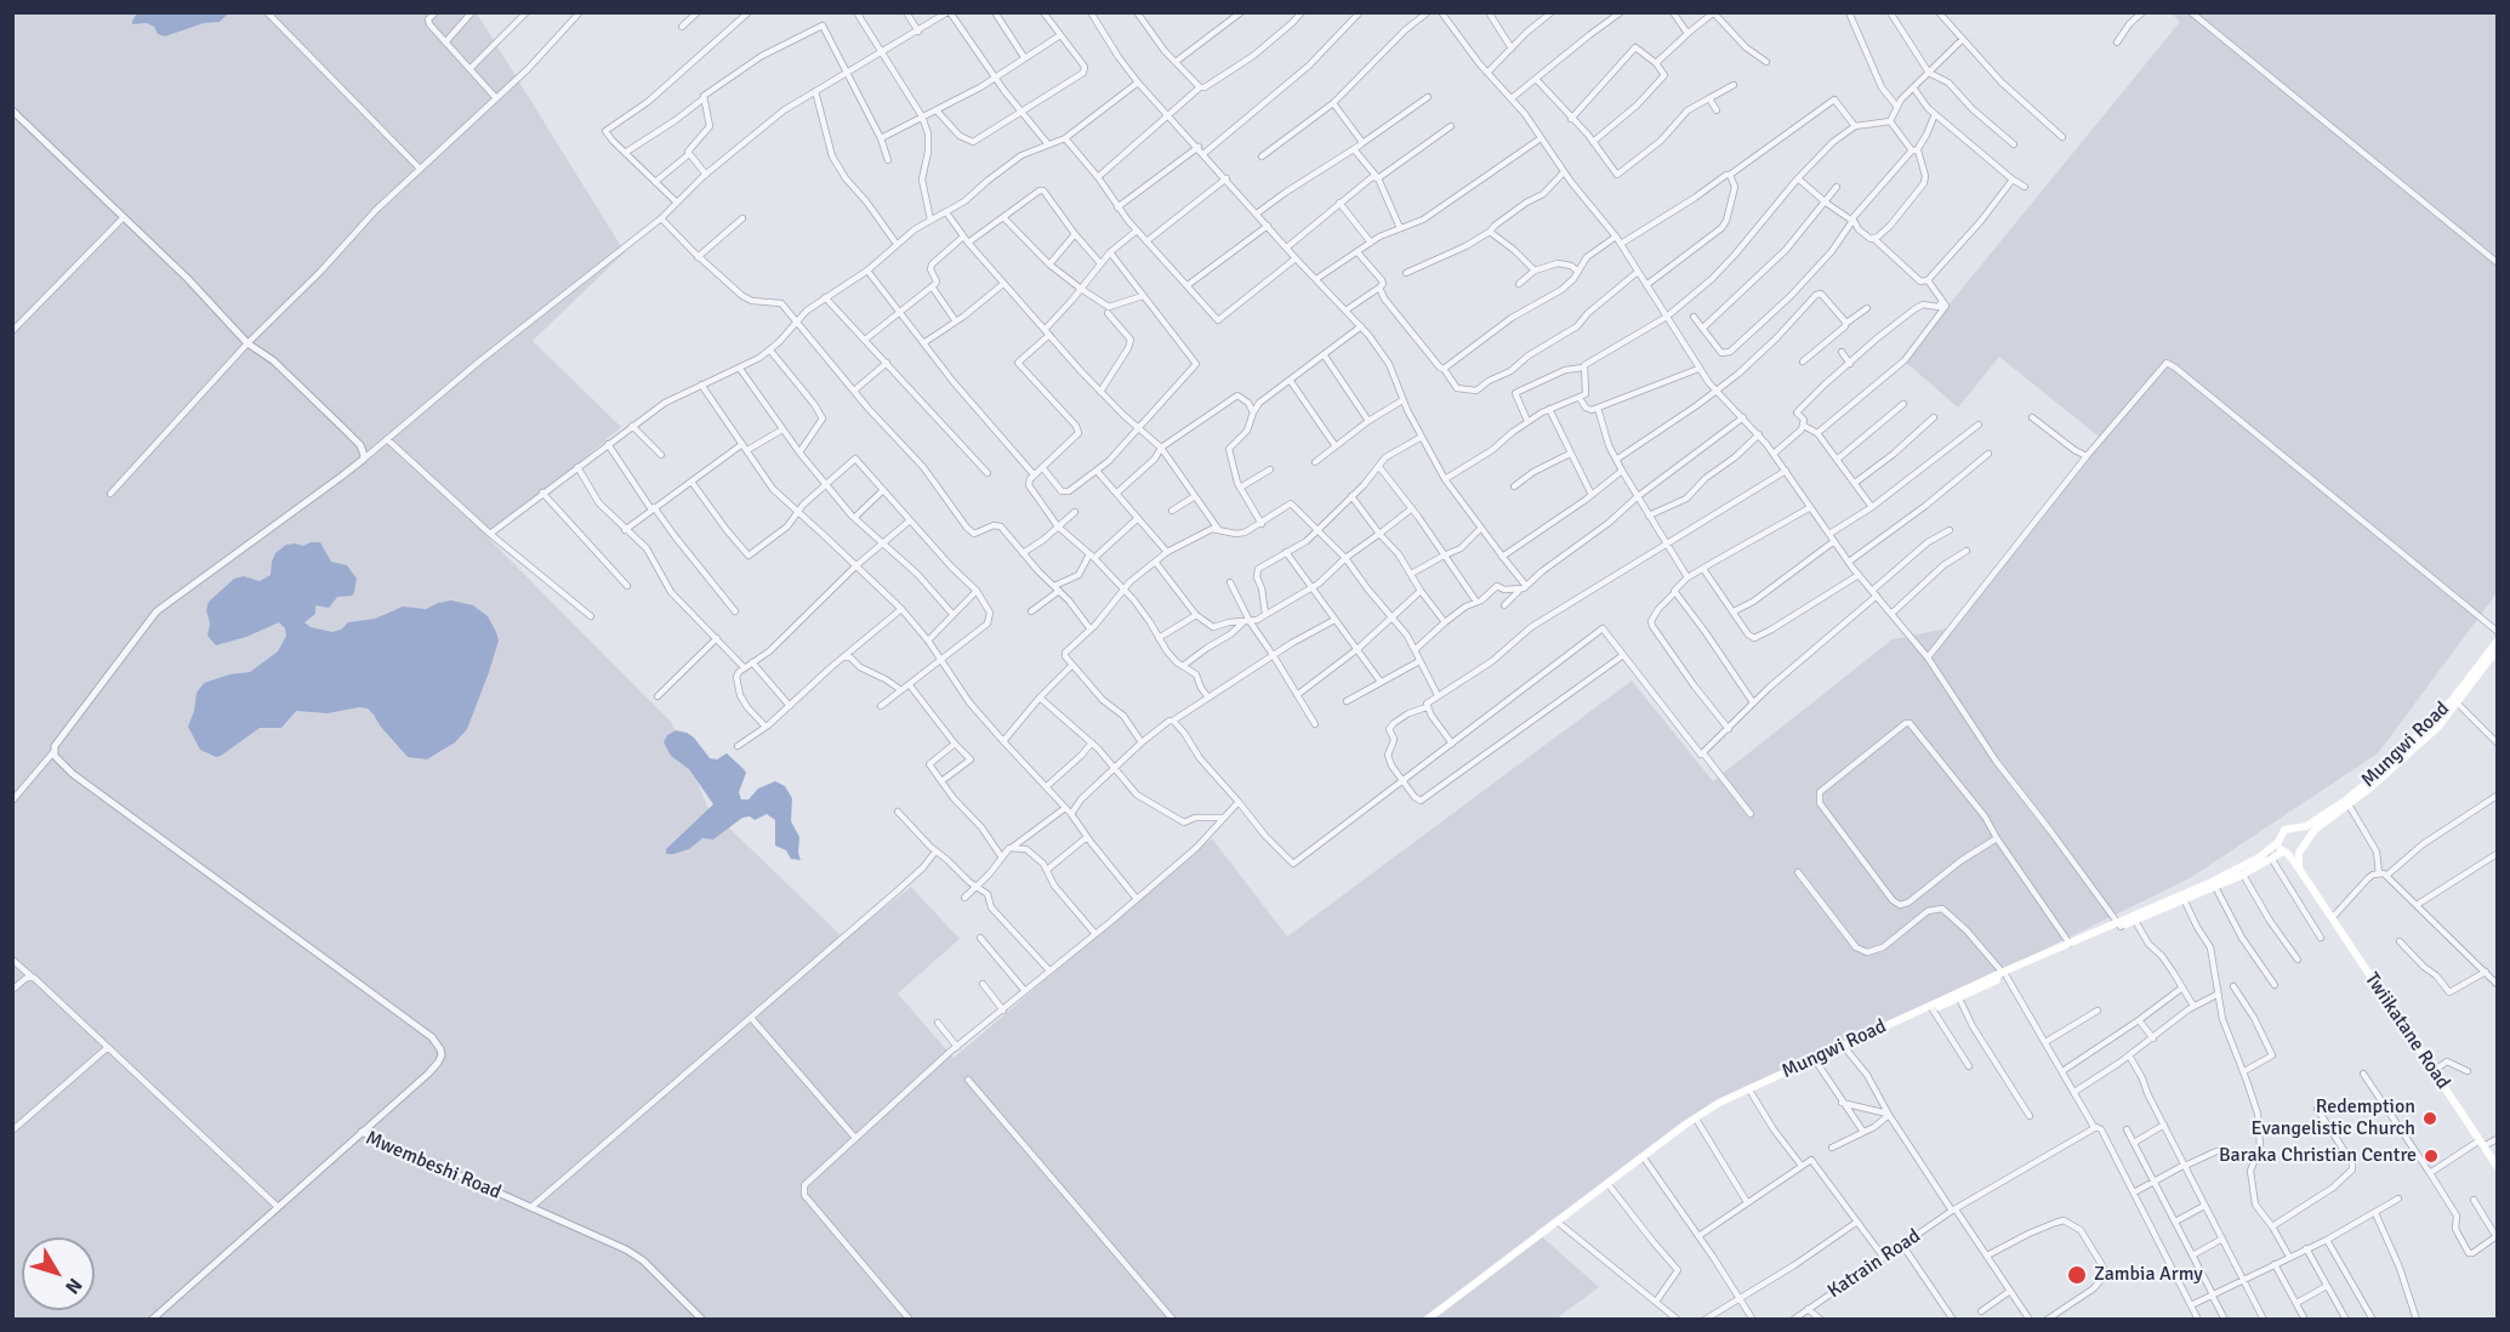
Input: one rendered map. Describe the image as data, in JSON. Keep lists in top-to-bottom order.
{
  "streets": {
    "main road": ["Mungwi Road", "Twiikatane Road"],
    "street": ["Mwembeshi Road", "Katrain Road"]
  },
  "crossings": [
    ["Mungwi Road", "Twiikatane Road"]
  ],
  "places": ["Redemption Evangelistic Church", "Baraka Christian Centre", "Zambia Army"],
  "north": "bottom right"
}
